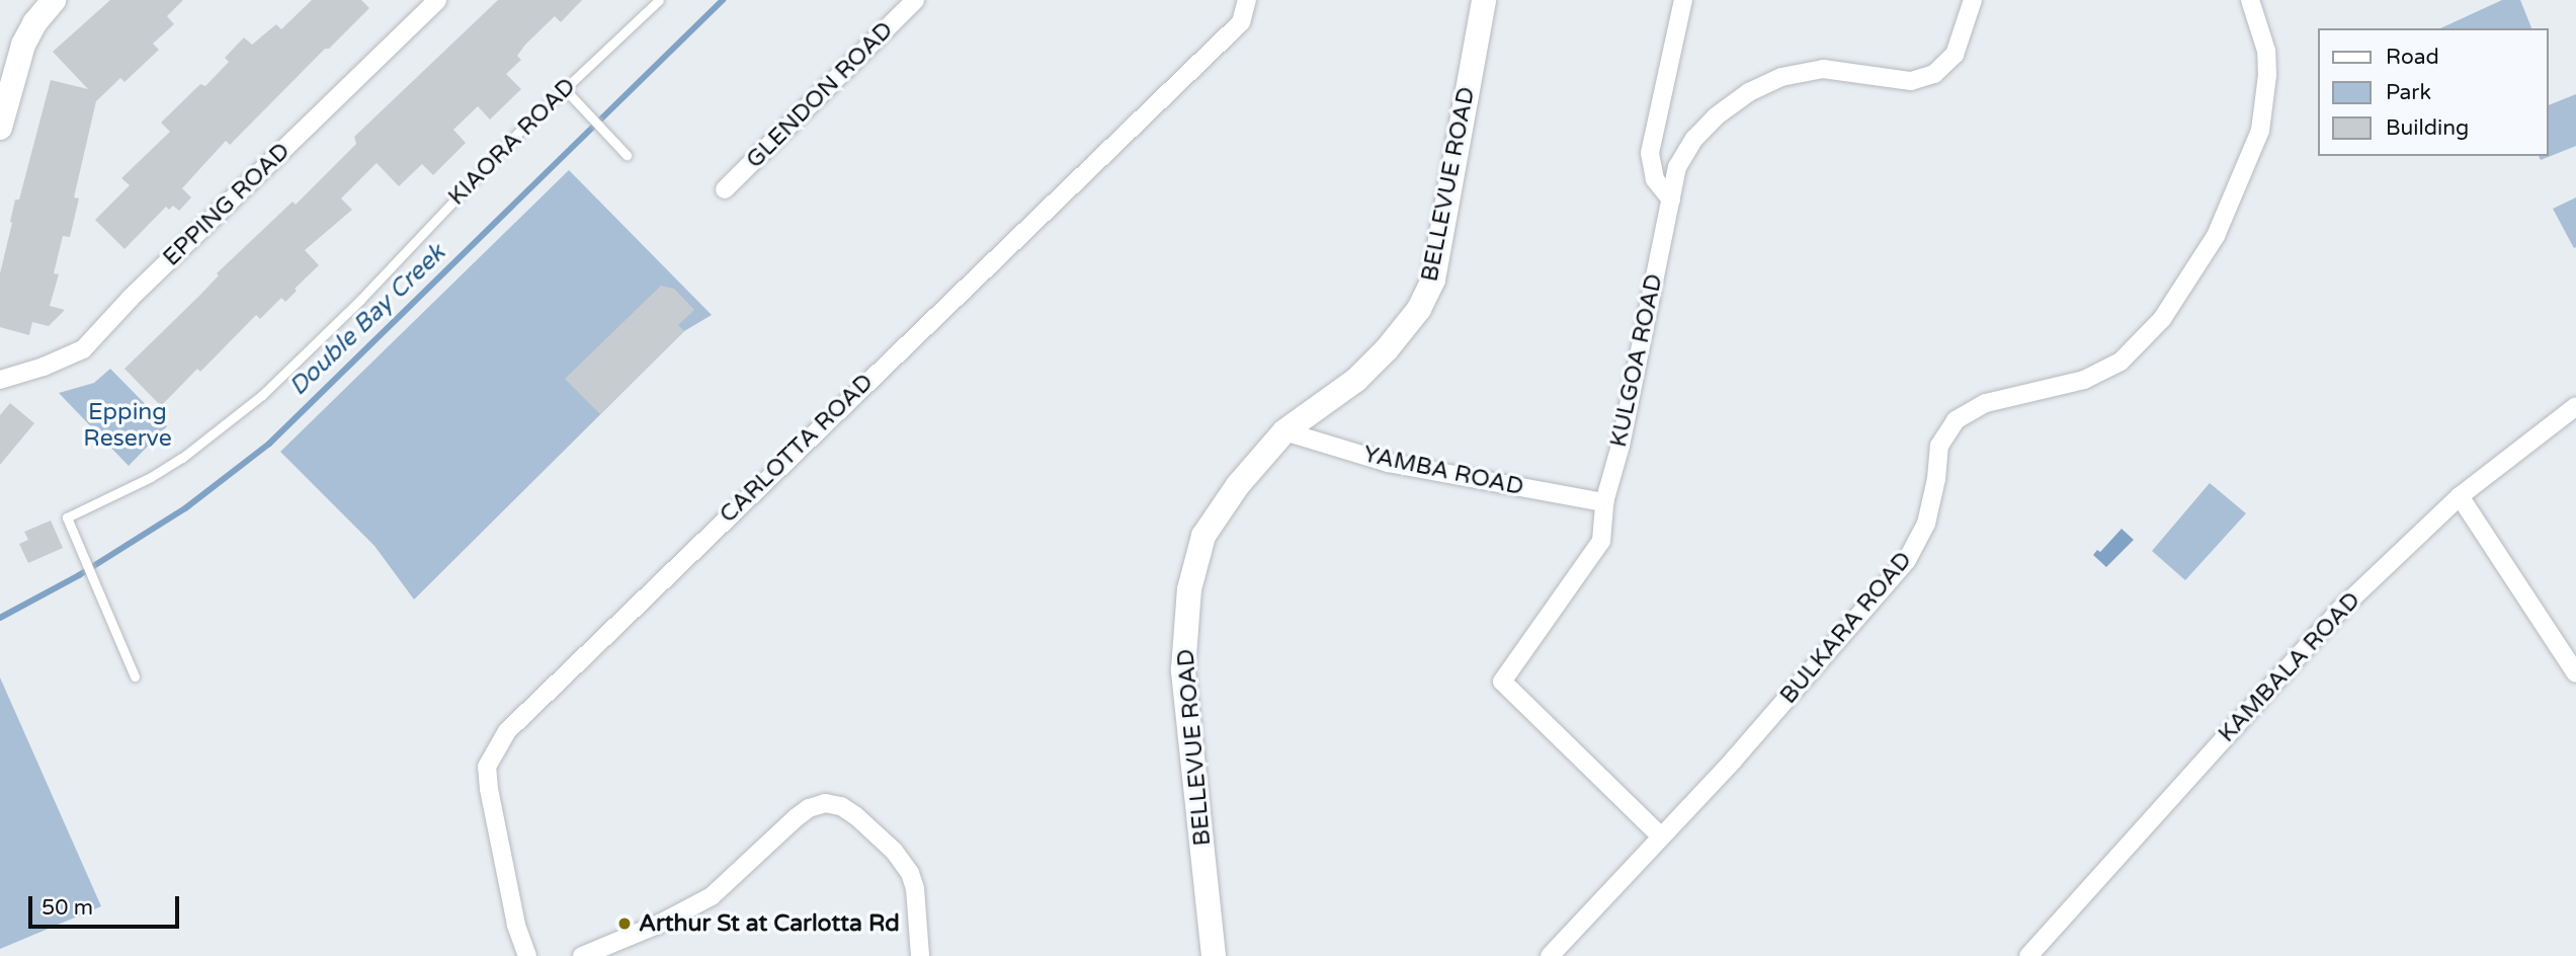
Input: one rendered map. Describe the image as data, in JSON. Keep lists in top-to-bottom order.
{
  "streets": {
    "street": [
      "GLENDON ROAD",
      "BELLEVUE ROAD",
      "EPPING ROAD",
      "KULGOA ROAD",
      "CARLOTTA ROAD",
      "YAMBA ROAD",
      "BULKARA ROAD",
      "KAMBALA ROAD"
    ],
    "lane": ["KIAORA ROAD"]
  },
  "crossings": [
    ["BELLEVUE ROAD", "YAMBA ROAD"],
    ["KULGOA ROAD", "YAMBA ROAD"],
    ["KULGOA ROAD", "BULKARA ROAD"]
  ],
  "water": ["Double Bay Creek"],
  "parks": ["Epping Reserve"],
  "places": ["Arthur St at Carlotta Rd"],
  "legend": ["Road", "Park", "Building"],
  "scale_bar": "50 m"
}
